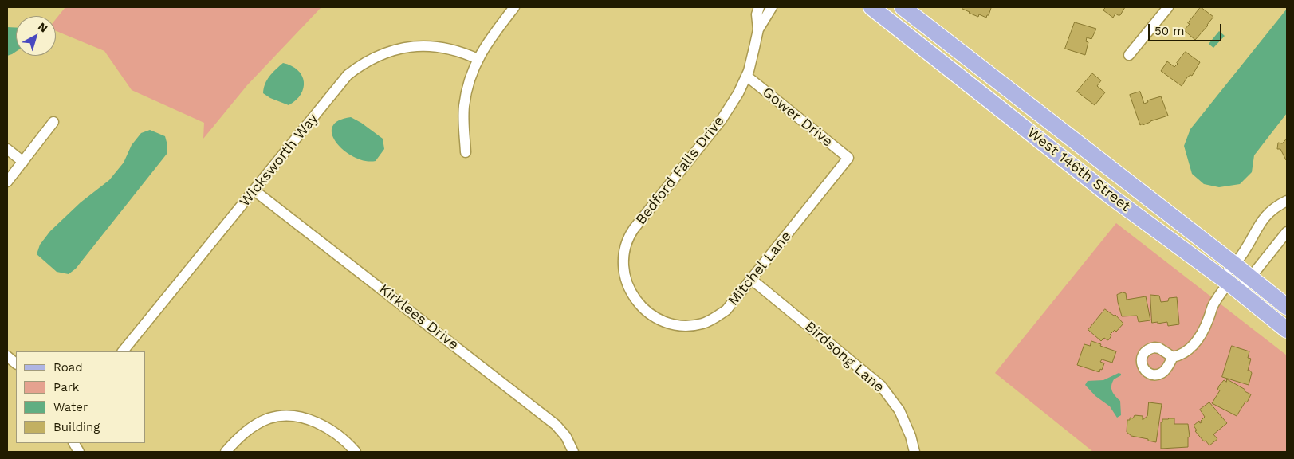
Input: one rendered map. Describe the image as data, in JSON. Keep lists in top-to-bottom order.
{
  "streets": {
    "main road": ["West 146th Street"],
    "street": [
      "Gower Drive",
      "Wicksworth Way",
      "Bedford Falls Drive",
      "Mitchel Lane",
      "Kirklees Drive",
      "Birdsong Lane"
    ]
  },
  "crossings": [
    ["Gower Drive", "Bedford Falls Drive"],
    ["Gower Drive", "Mitchel Lane"],
    ["Wicksworth Way", "Kirklees Drive"],
    ["Bedford Falls Drive", "Mitchel Lane"],
    ["Mitchel Lane", "Birdsong Lane"]
  ],
  "legend": [
    "Road",
    "Park",
    "Water",
    "Building"
  ],
  "scale_bar": "50 m",
  "north": "top right"
}
